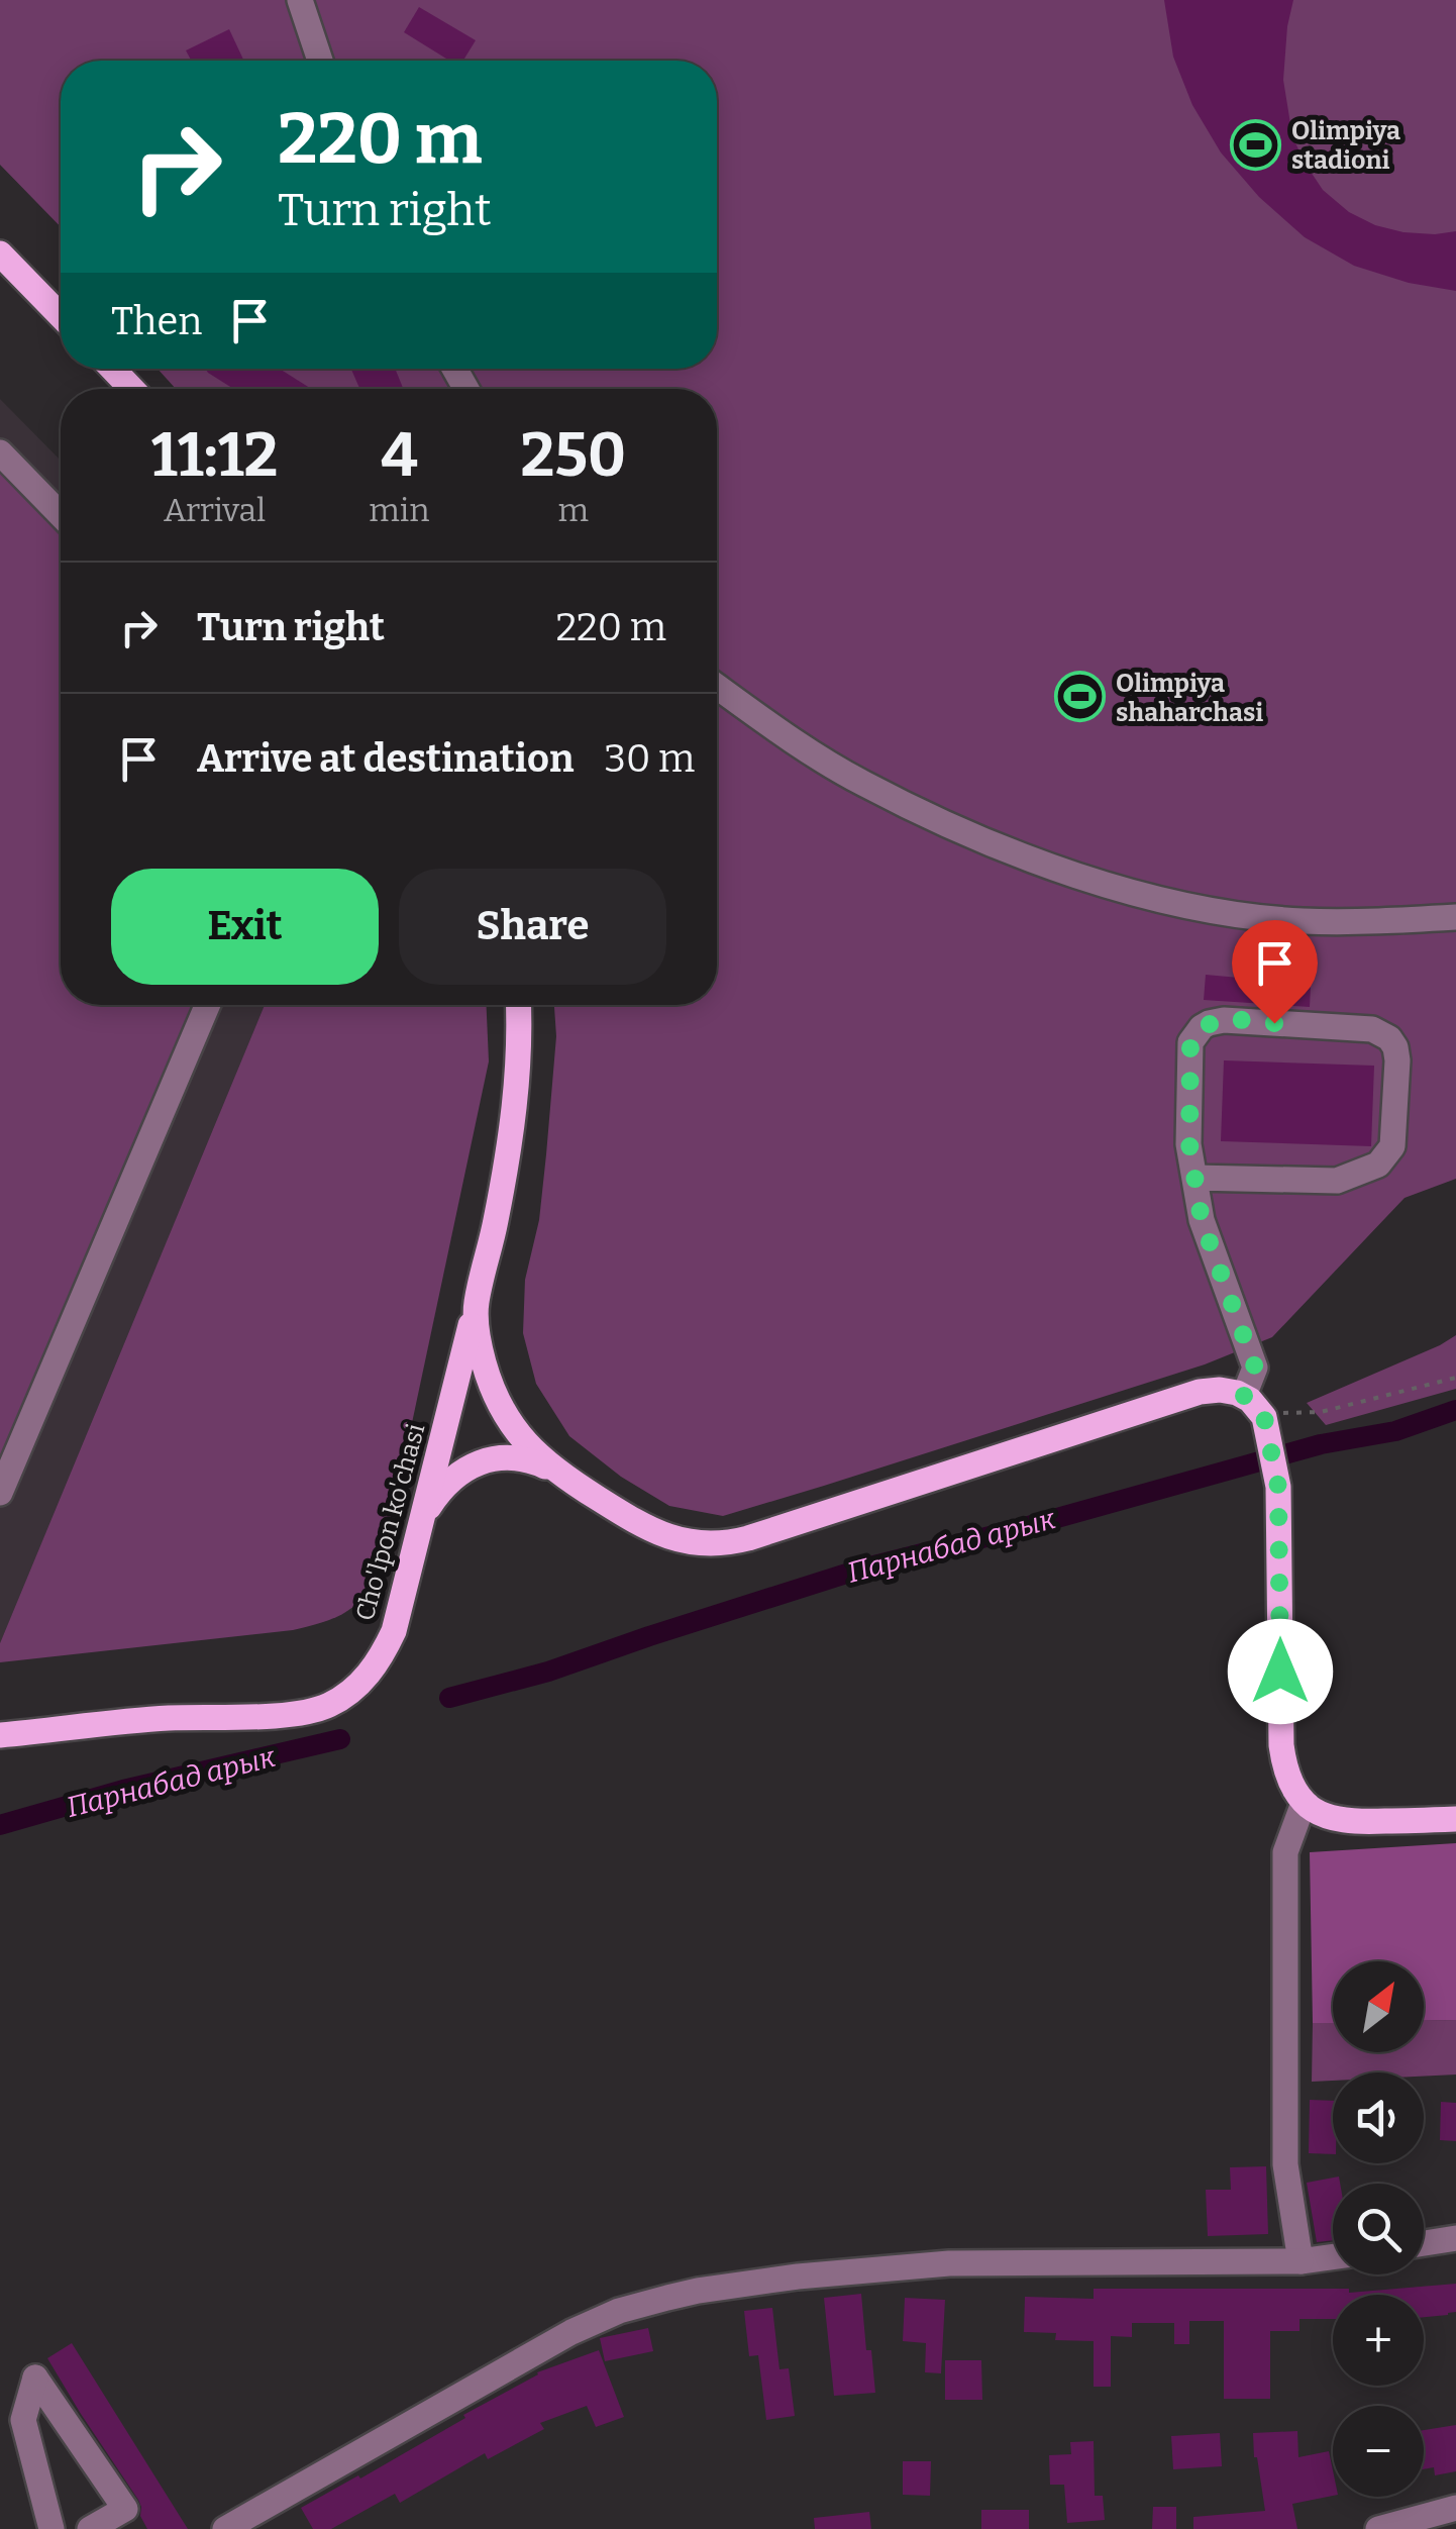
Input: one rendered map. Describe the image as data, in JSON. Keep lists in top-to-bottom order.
{
  "streets": {
    "main road": ["Cho'lpon ko'chasi"]
  },
  "water": ["Парнабад арык"],
  "places": {
    "sports": ["Olimpiya stadioni", "Olimpiya shaharchasi"]
  },
  "north": "top right",
  "page": {
    "turn": ["220 m", "Turn right"],
    "then": "Then",
    "eta": [
      "11:12",
      "Arrival",
      "4",
      "min",
      "250",
      "m"
    ],
    "list": [
      {
        "name": "Turn right",
        "value": "220 m"
      },
      {
        "name": "Arrive at destination",
        "value": "30 m"
      }
    ],
    "buttons": ["Exit", "Share"],
    "map_buttons": ["+", "−"]
  }
}
